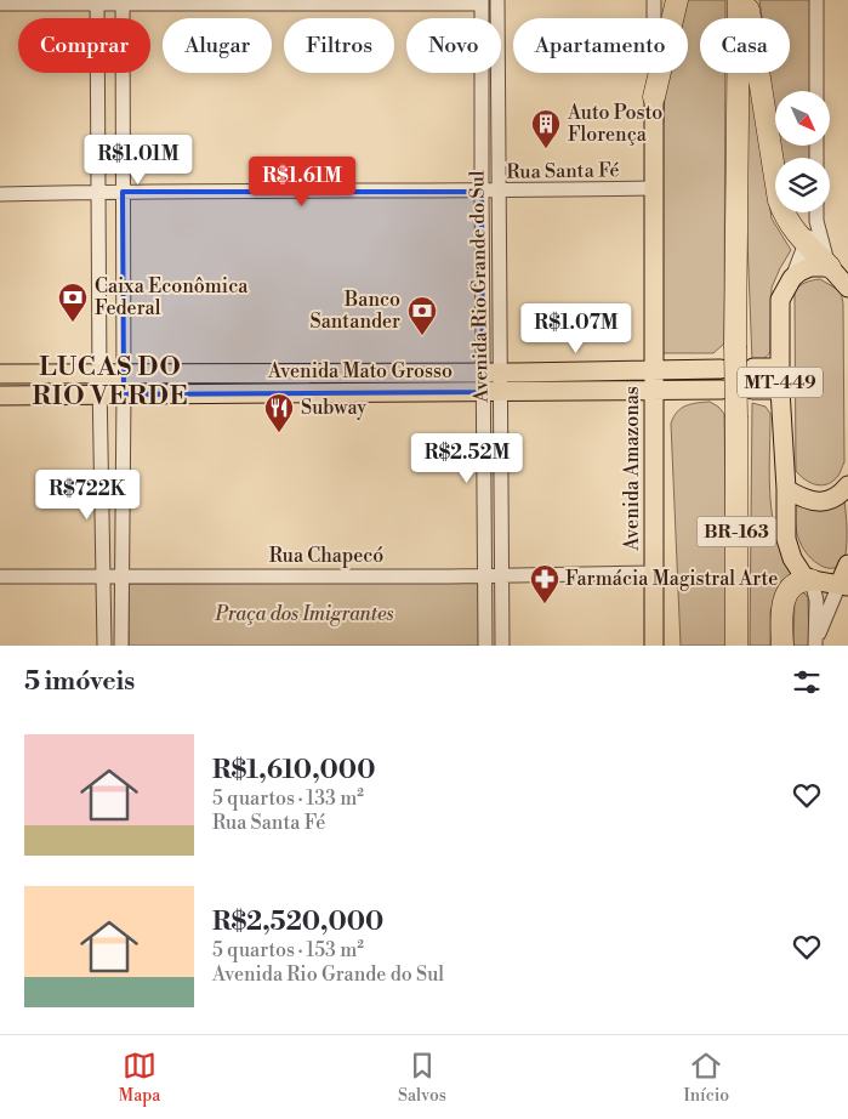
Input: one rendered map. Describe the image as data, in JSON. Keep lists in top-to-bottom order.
{
  "streets": {
    "highway": ["BR-163"],
    "main road": ["Avenida Mato Grosso", "MT-449", "Avenida Amazonas"],
    "street": ["Rua Santa Fé", "Avenida Rio Grande do Sul", "Rua Chapecó"]
  },
  "crossings": [
    ["Rua Santa Fé", "Avenida Rio Grande do Sul"],
    ["Rua Santa Fé", "Avenida Amazonas"],
    ["Avenida Rio Grande do Sul", "Avenida Mato Grosso"],
    ["Avenida Rio Grande do Sul", "Rua Chapecó"],
    ["Avenida Mato Grosso", "Avenida Amazonas"],
    ["Avenida Amazonas", "Rua Chapecó"]
  ],
  "districts": ["LUCAS DO RIO VERDE"],
  "parks": ["Praça dos Imigrantes"],
  "places": {
    "building": ["Auto Posto Florença"],
    "bank": ["Caixa Econômica Federal", "Banco Santander"],
    "restaurant": ["Subway"],
    "pharmacy": ["Farmácia Magistral Arte"]
  },
  "north": "bottom right",
  "page": {
    "chip": [
      "Comprar",
      "Alugar",
      "Filtros",
      "Novo",
      "Apartamento",
      "Casa"
    ],
    "price": [
      "R$1.01M",
      "R$1.61M",
      "R$1.07M",
      "R$2.52M",
      "R$722K"
    ],
    "heading": "5 imóveis",
    "list": [
      {
        "name": "R$1,610,000",
        "note": "5 quartos · 133 m² · Rua Santa Fé"
      },
      {
        "name": "R$2,520,000",
        "note": "5 quartos · 153 m² · Avenida Rio Grande do Sul"
      }
    ],
    "tabs": ["Mapa", "Salvos", "Início"]
  }
}
